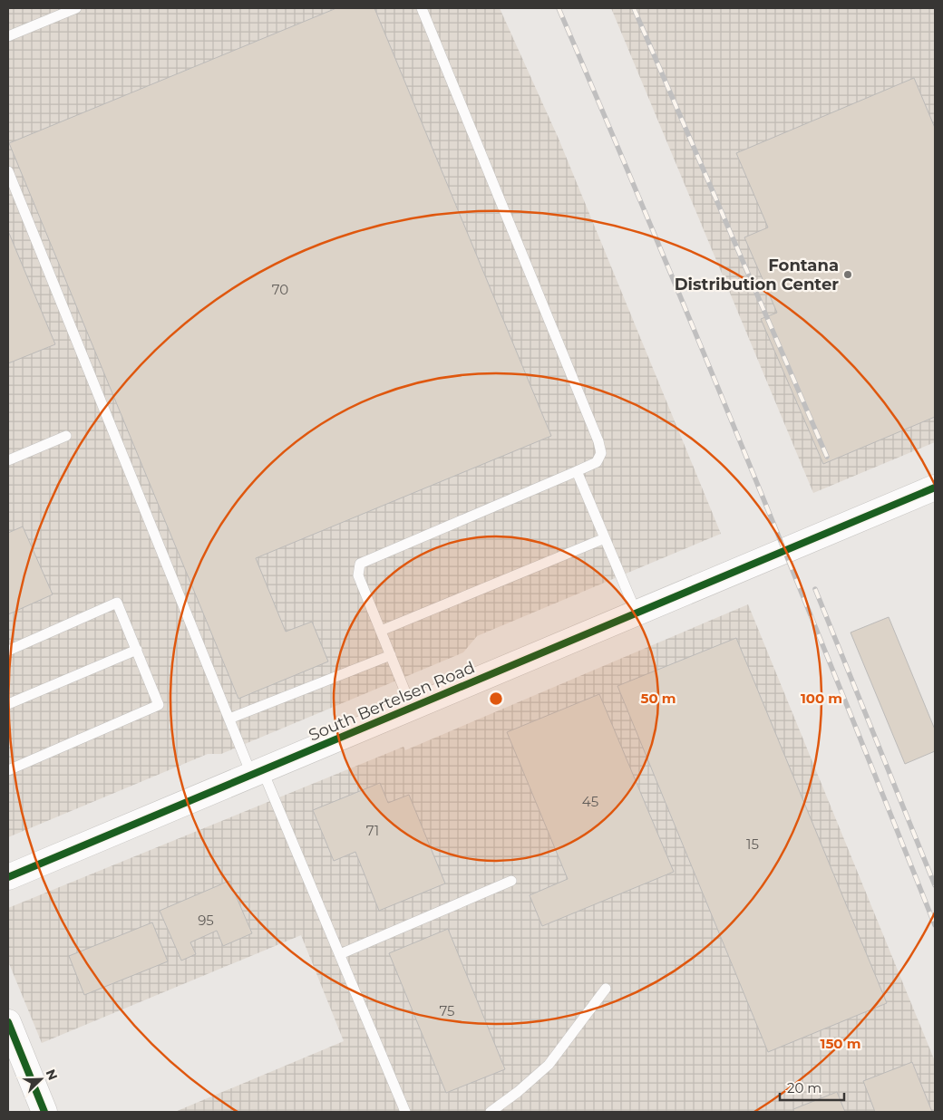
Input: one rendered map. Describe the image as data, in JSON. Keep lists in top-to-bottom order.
{
  "streets": {
    "street": ["South Bertelsen Road"]
  },
  "places": ["Fontana Distribution Center"],
  "house_numbers": [
    "70",
    "45",
    "71",
    "15",
    "95",
    "75"
  ],
  "scale_bar": "20 m",
  "north": "top right",
  "rings": ["50 m", "100 m", "150 m"]
}
